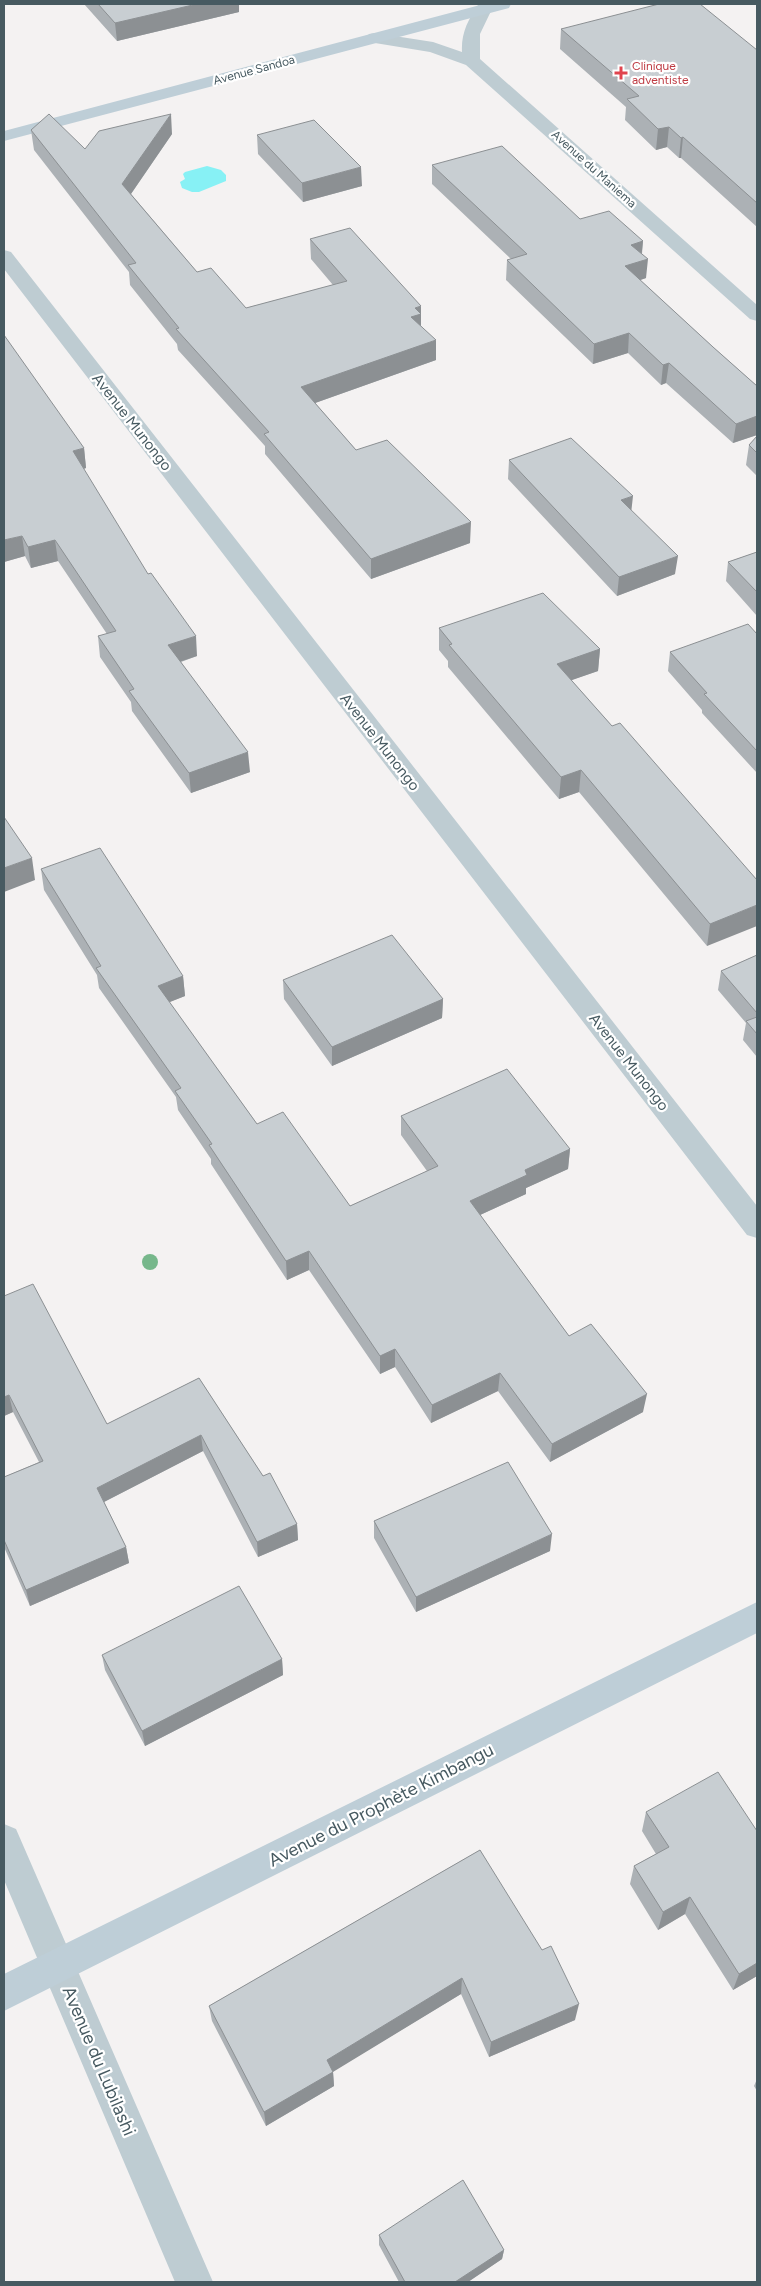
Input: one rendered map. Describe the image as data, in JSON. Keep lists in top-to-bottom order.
{
  "streets": {
    "street": [
      "Avenue Sandoa",
      "Avenue du Maniema",
      "Avenue Munongo",
      "Avenue du Prophète Kimbangu",
      "Avenue du Lubilashi"
    ]
  },
  "crossings": [
    ["Avenue du Prophète Kimbangu", "Avenue du Lubilashi"]
  ],
  "places": {
    "health": ["Clinique adventiste"]
  }
}
